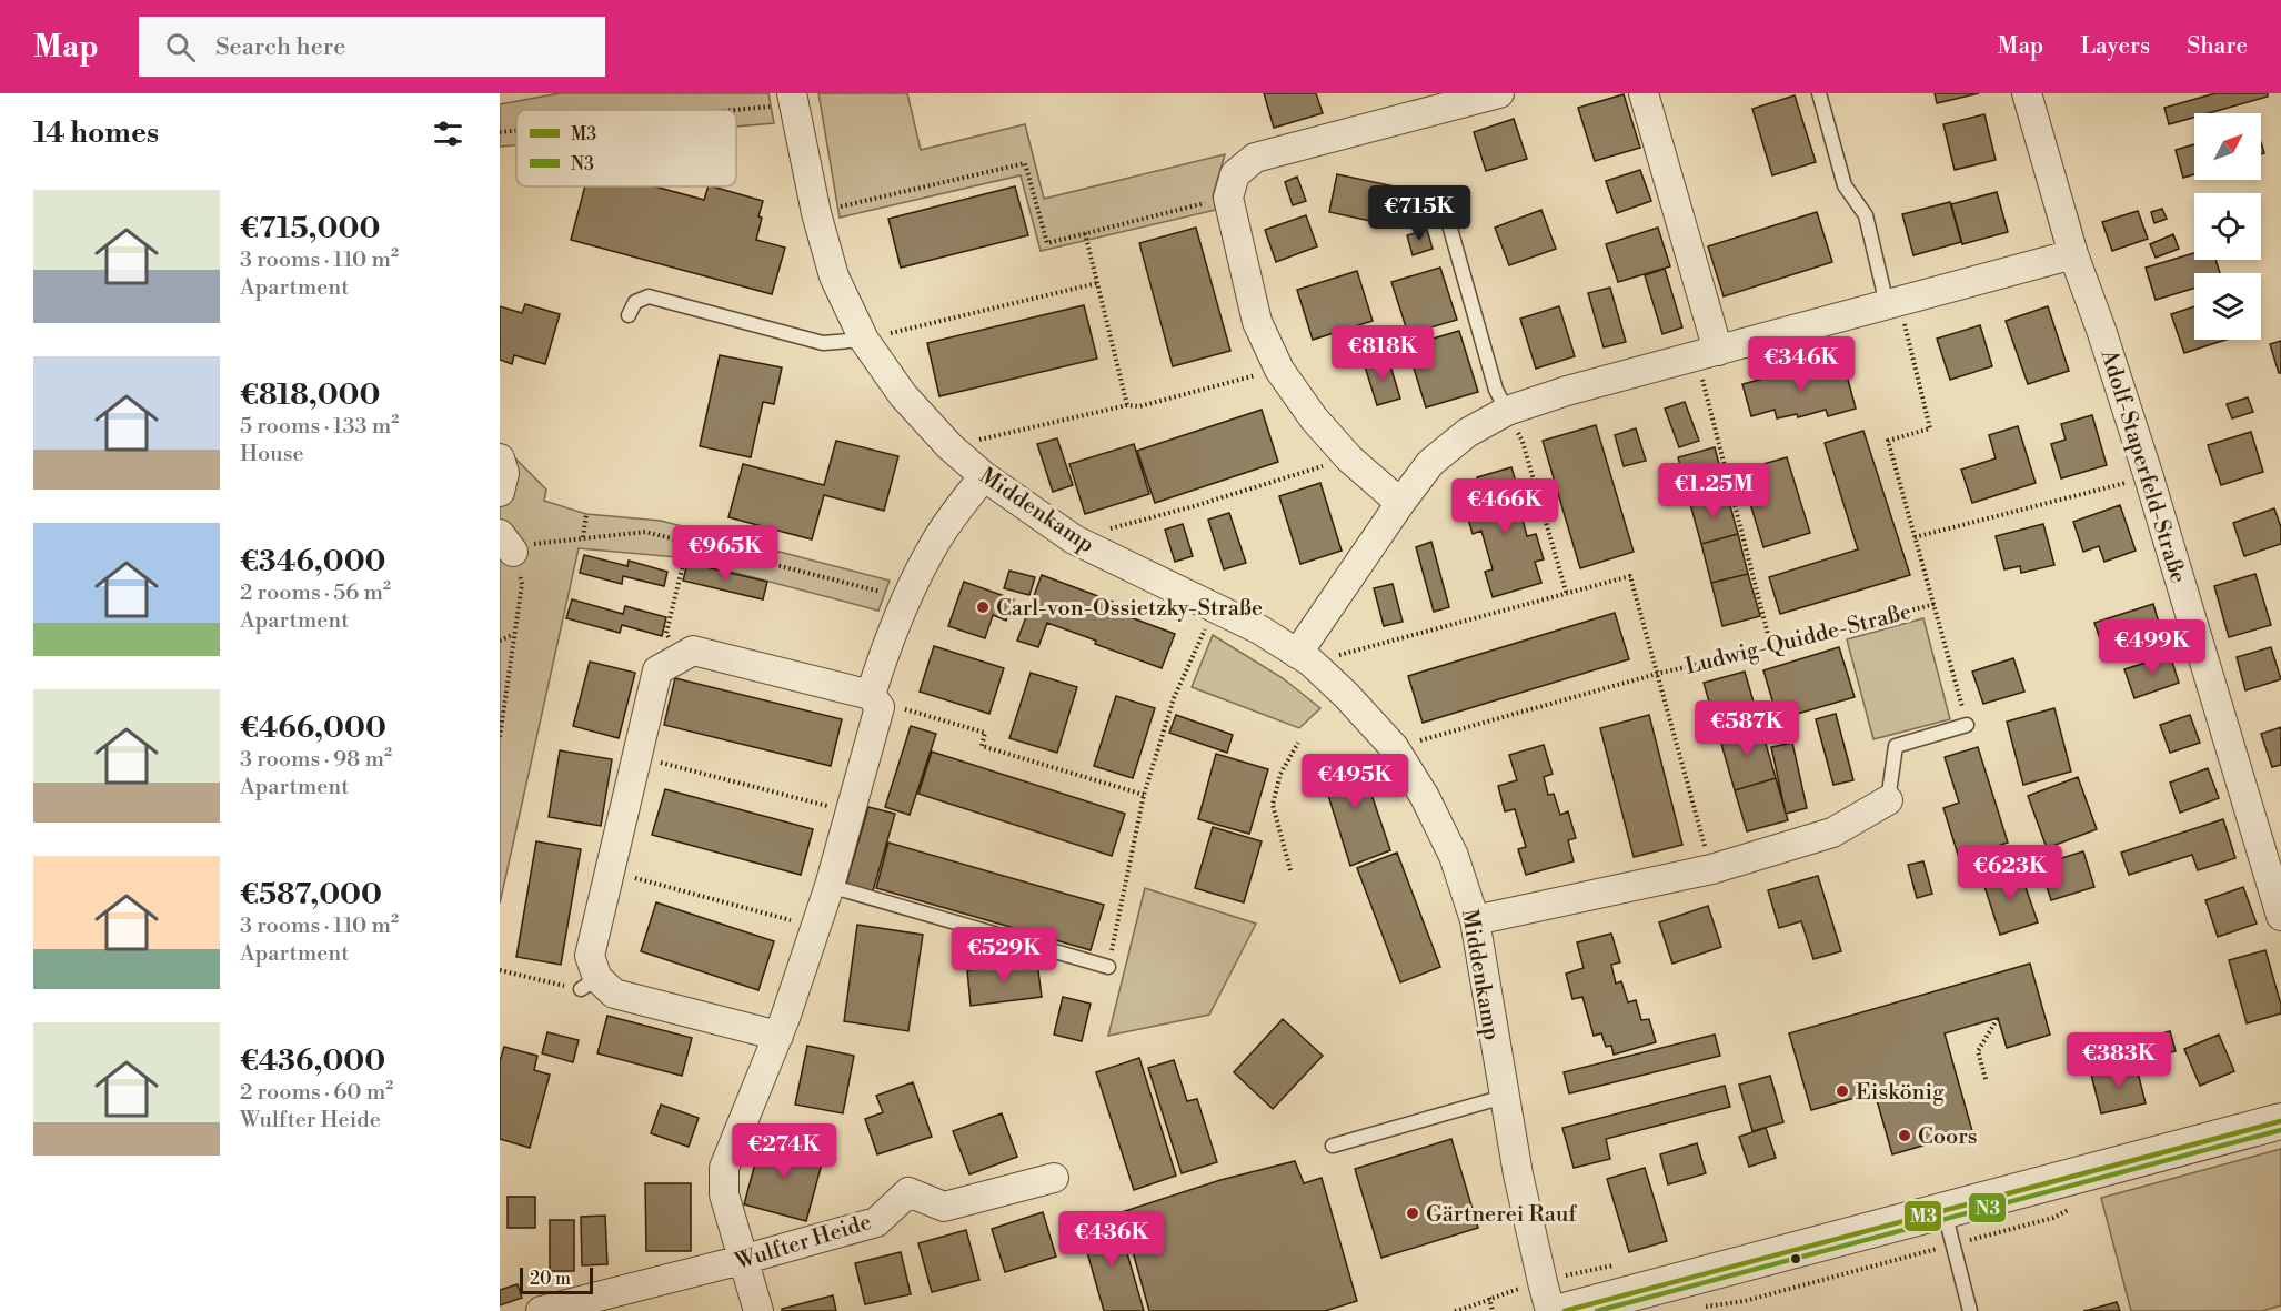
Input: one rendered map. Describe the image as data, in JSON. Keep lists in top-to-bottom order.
{
  "streets": {
    "street": ["Adolf-Staperfeld-Straße", "Middenkamp", "Wulfter Heide"],
    "path": ["Ludwig-Quidde-Straße"]
  },
  "crossings": [
    ["Middenkamp", "Ludwig-Quidde-Straße"]
  ],
  "places": [
    "Carl-von-Ossietzky-Straße",
    "Eiskönig",
    "Coors",
    "Gärtnerei Rauf"
  ],
  "lines": ["transit line M3", "transit line N3"],
  "legend": ["M3", "N3"],
  "scale_bar": "20 m",
  "north": "top right",
  "page": {
    "header": "Map",
    "search": "Search here",
    "nav": ["Map", "Layers", "Share"],
    "heading": "14 homes",
    "list": [
      {
        "name": "€715,000",
        "note": "3 rooms · 110 m² · Apartment"
      },
      {
        "name": "€818,000",
        "note": "5 rooms · 133 m² · House"
      },
      {
        "name": "€346,000",
        "note": "2 rooms · 56 m² · Apartment"
      },
      {
        "name": "€466,000",
        "note": "3 rooms · 98 m² · Apartment"
      },
      {
        "name": "€587,000",
        "note": "3 rooms · 110 m² · Apartment"
      },
      {
        "name": "€436,000",
        "note": "2 rooms · 60 m² · Wulfter Heide"
      }
    ],
    "price": [
      "€715K",
      "€818K",
      "€346K",
      "€1.25M",
      "€466K",
      "€965K",
      "€499K",
      "€587K",
      "€495K",
      "€623K",
      "€529K",
      "€383K",
      "€274K",
      "€436K"
    ],
    "scale": "20 m"
  }
}
